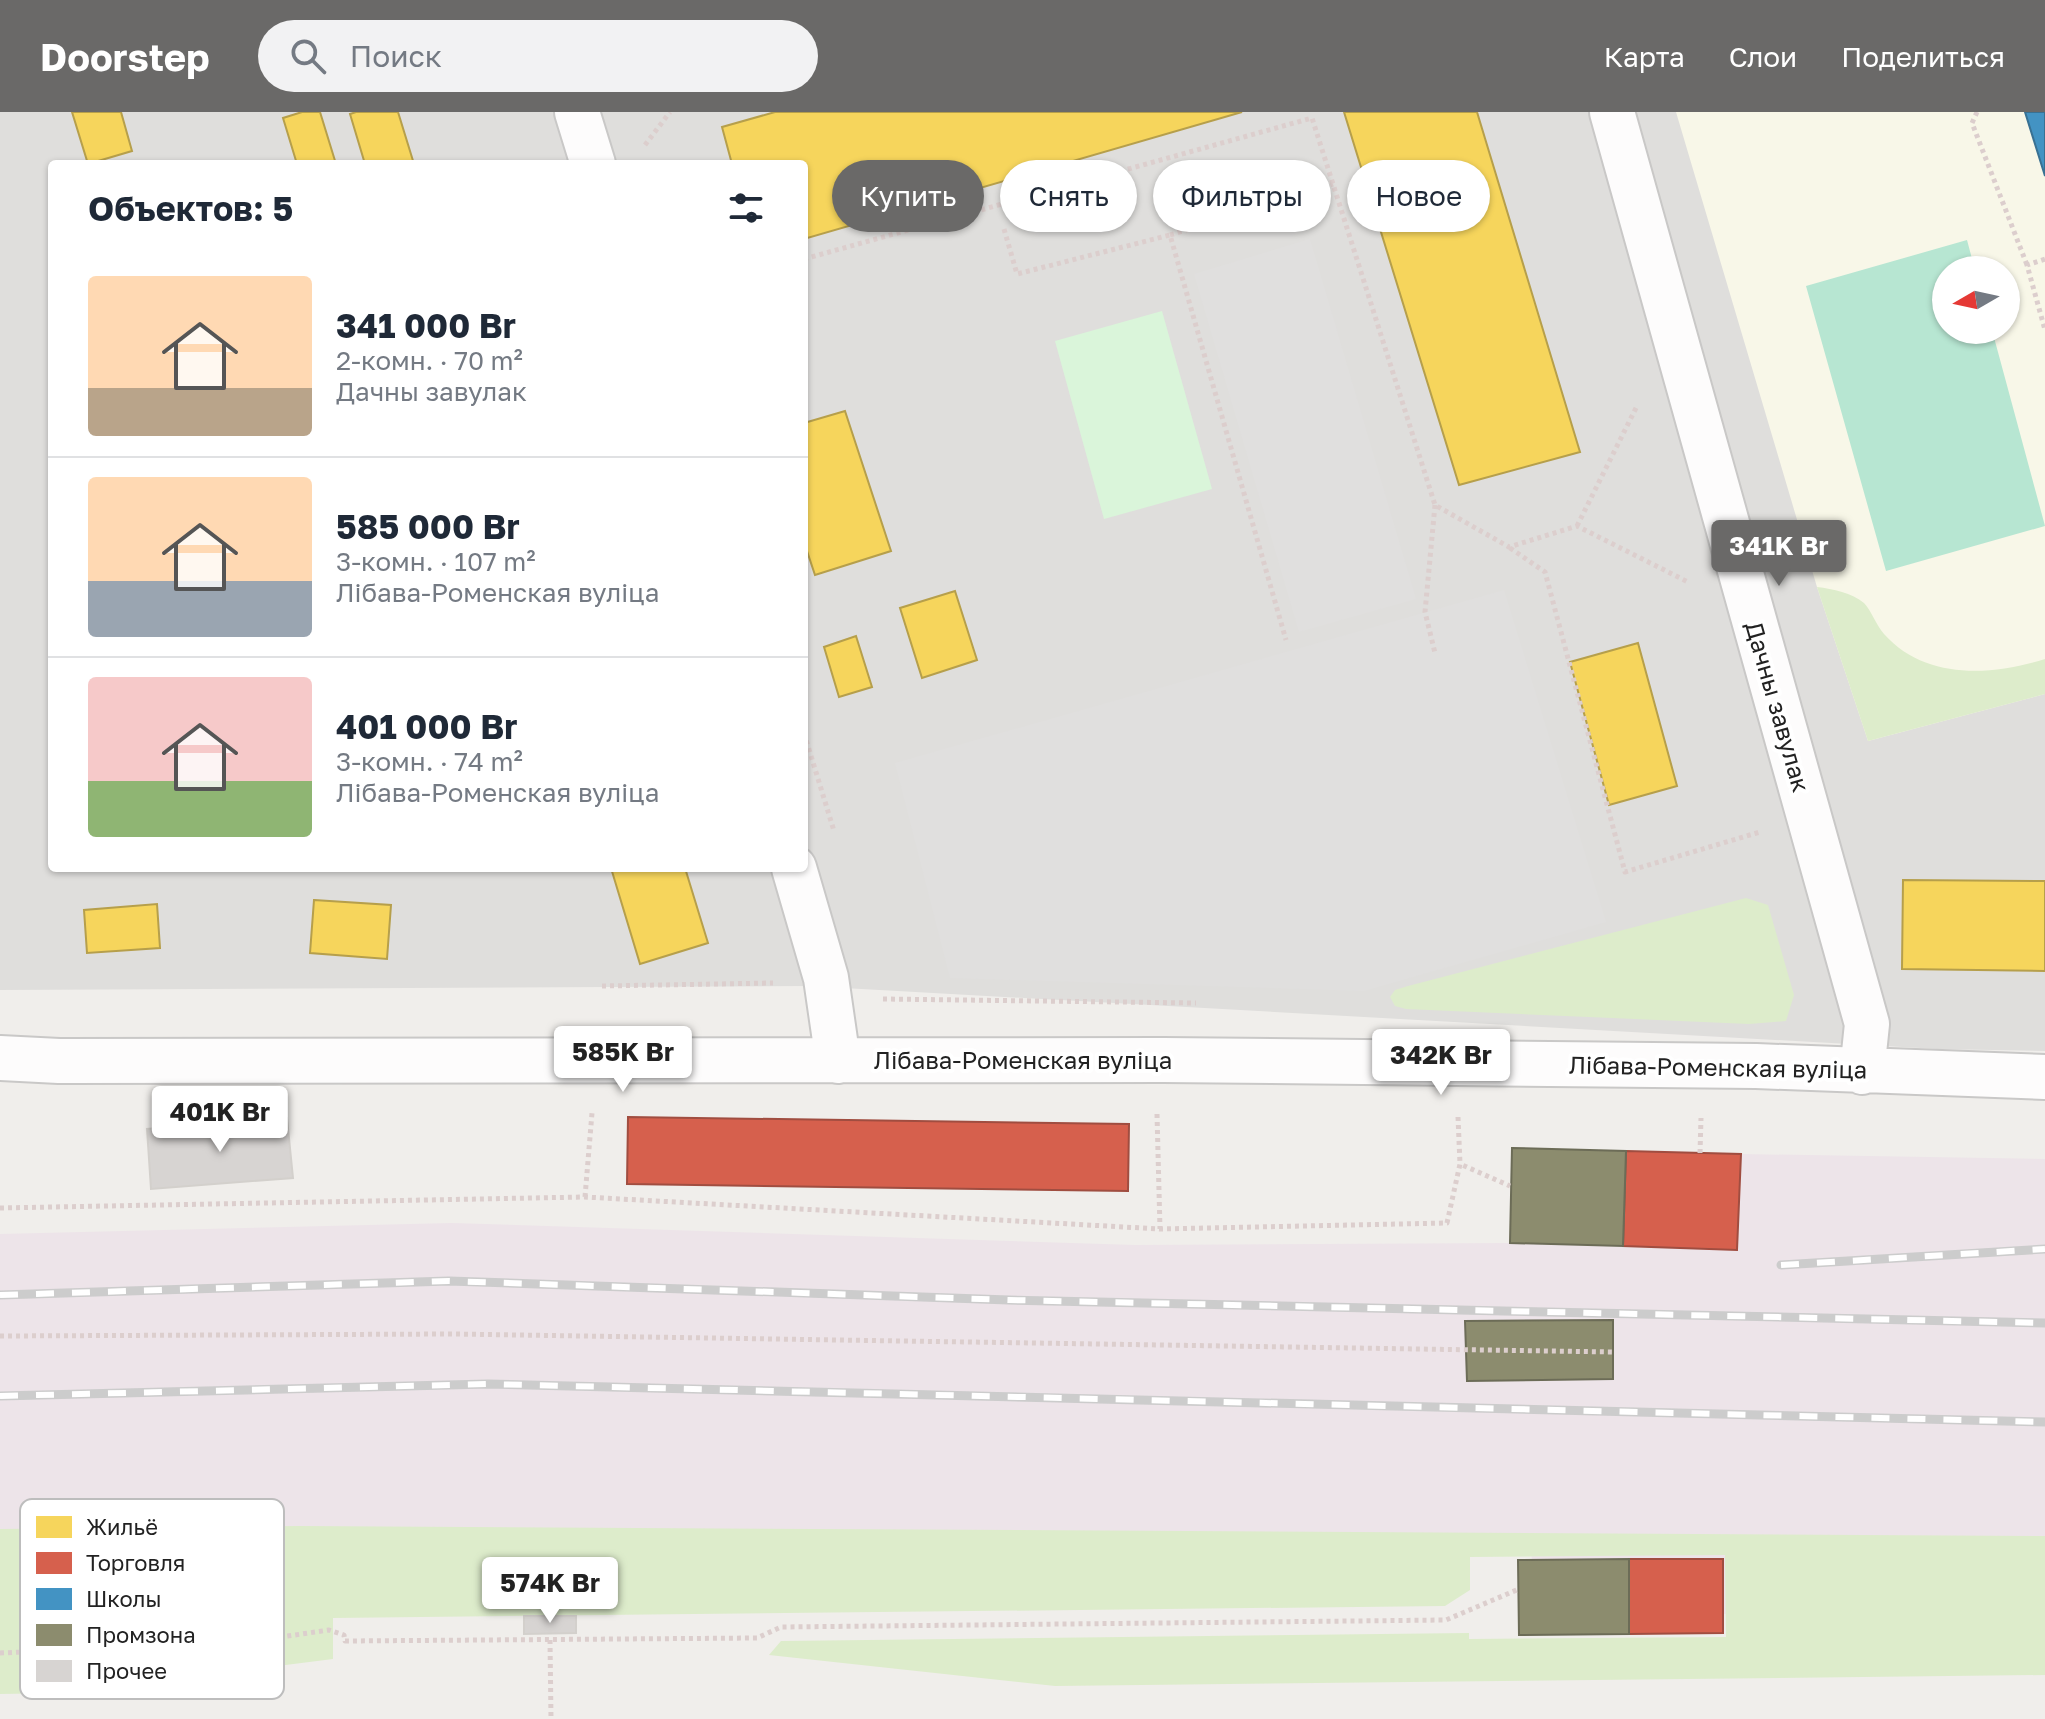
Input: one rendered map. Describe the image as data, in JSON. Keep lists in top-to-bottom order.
{
  "streets": {
    "street": ["Дачны завулак", "Лібава-Роменская вуліца"]
  },
  "crossings": [
    ["Дачны завулак", "Лібава-Роменская вуліца"]
  ],
  "legend": [
    "Жильё",
    "Торговля",
    "Школы",
    "Промзона",
    "Прочее"
  ],
  "north": "left",
  "page": {
    "header": "Doorstep",
    "search": "Поиск",
    "nav": ["Карта", "Слои", "Поделиться"],
    "chip": [
      "Купить",
      "Снять",
      "Фильтры",
      "Новое"
    ],
    "heading": "Объектов: 5",
    "list": [
      {
        "name": "341 000 Br",
        "note": "2-комн. · 70 m² · Дачны завулак"
      },
      {
        "name": "585 000 Br",
        "note": "3-комн. · 107 m² · Лібава-Роменская вуліца"
      },
      {
        "name": "401 000 Br",
        "note": "3-комн. · 74 m² · Лібава-Роменская вуліца"
      }
    ],
    "price": [
      "341K Br",
      "585K Br",
      "342K Br",
      "401K Br",
      "574K Br"
    ]
  }
}
